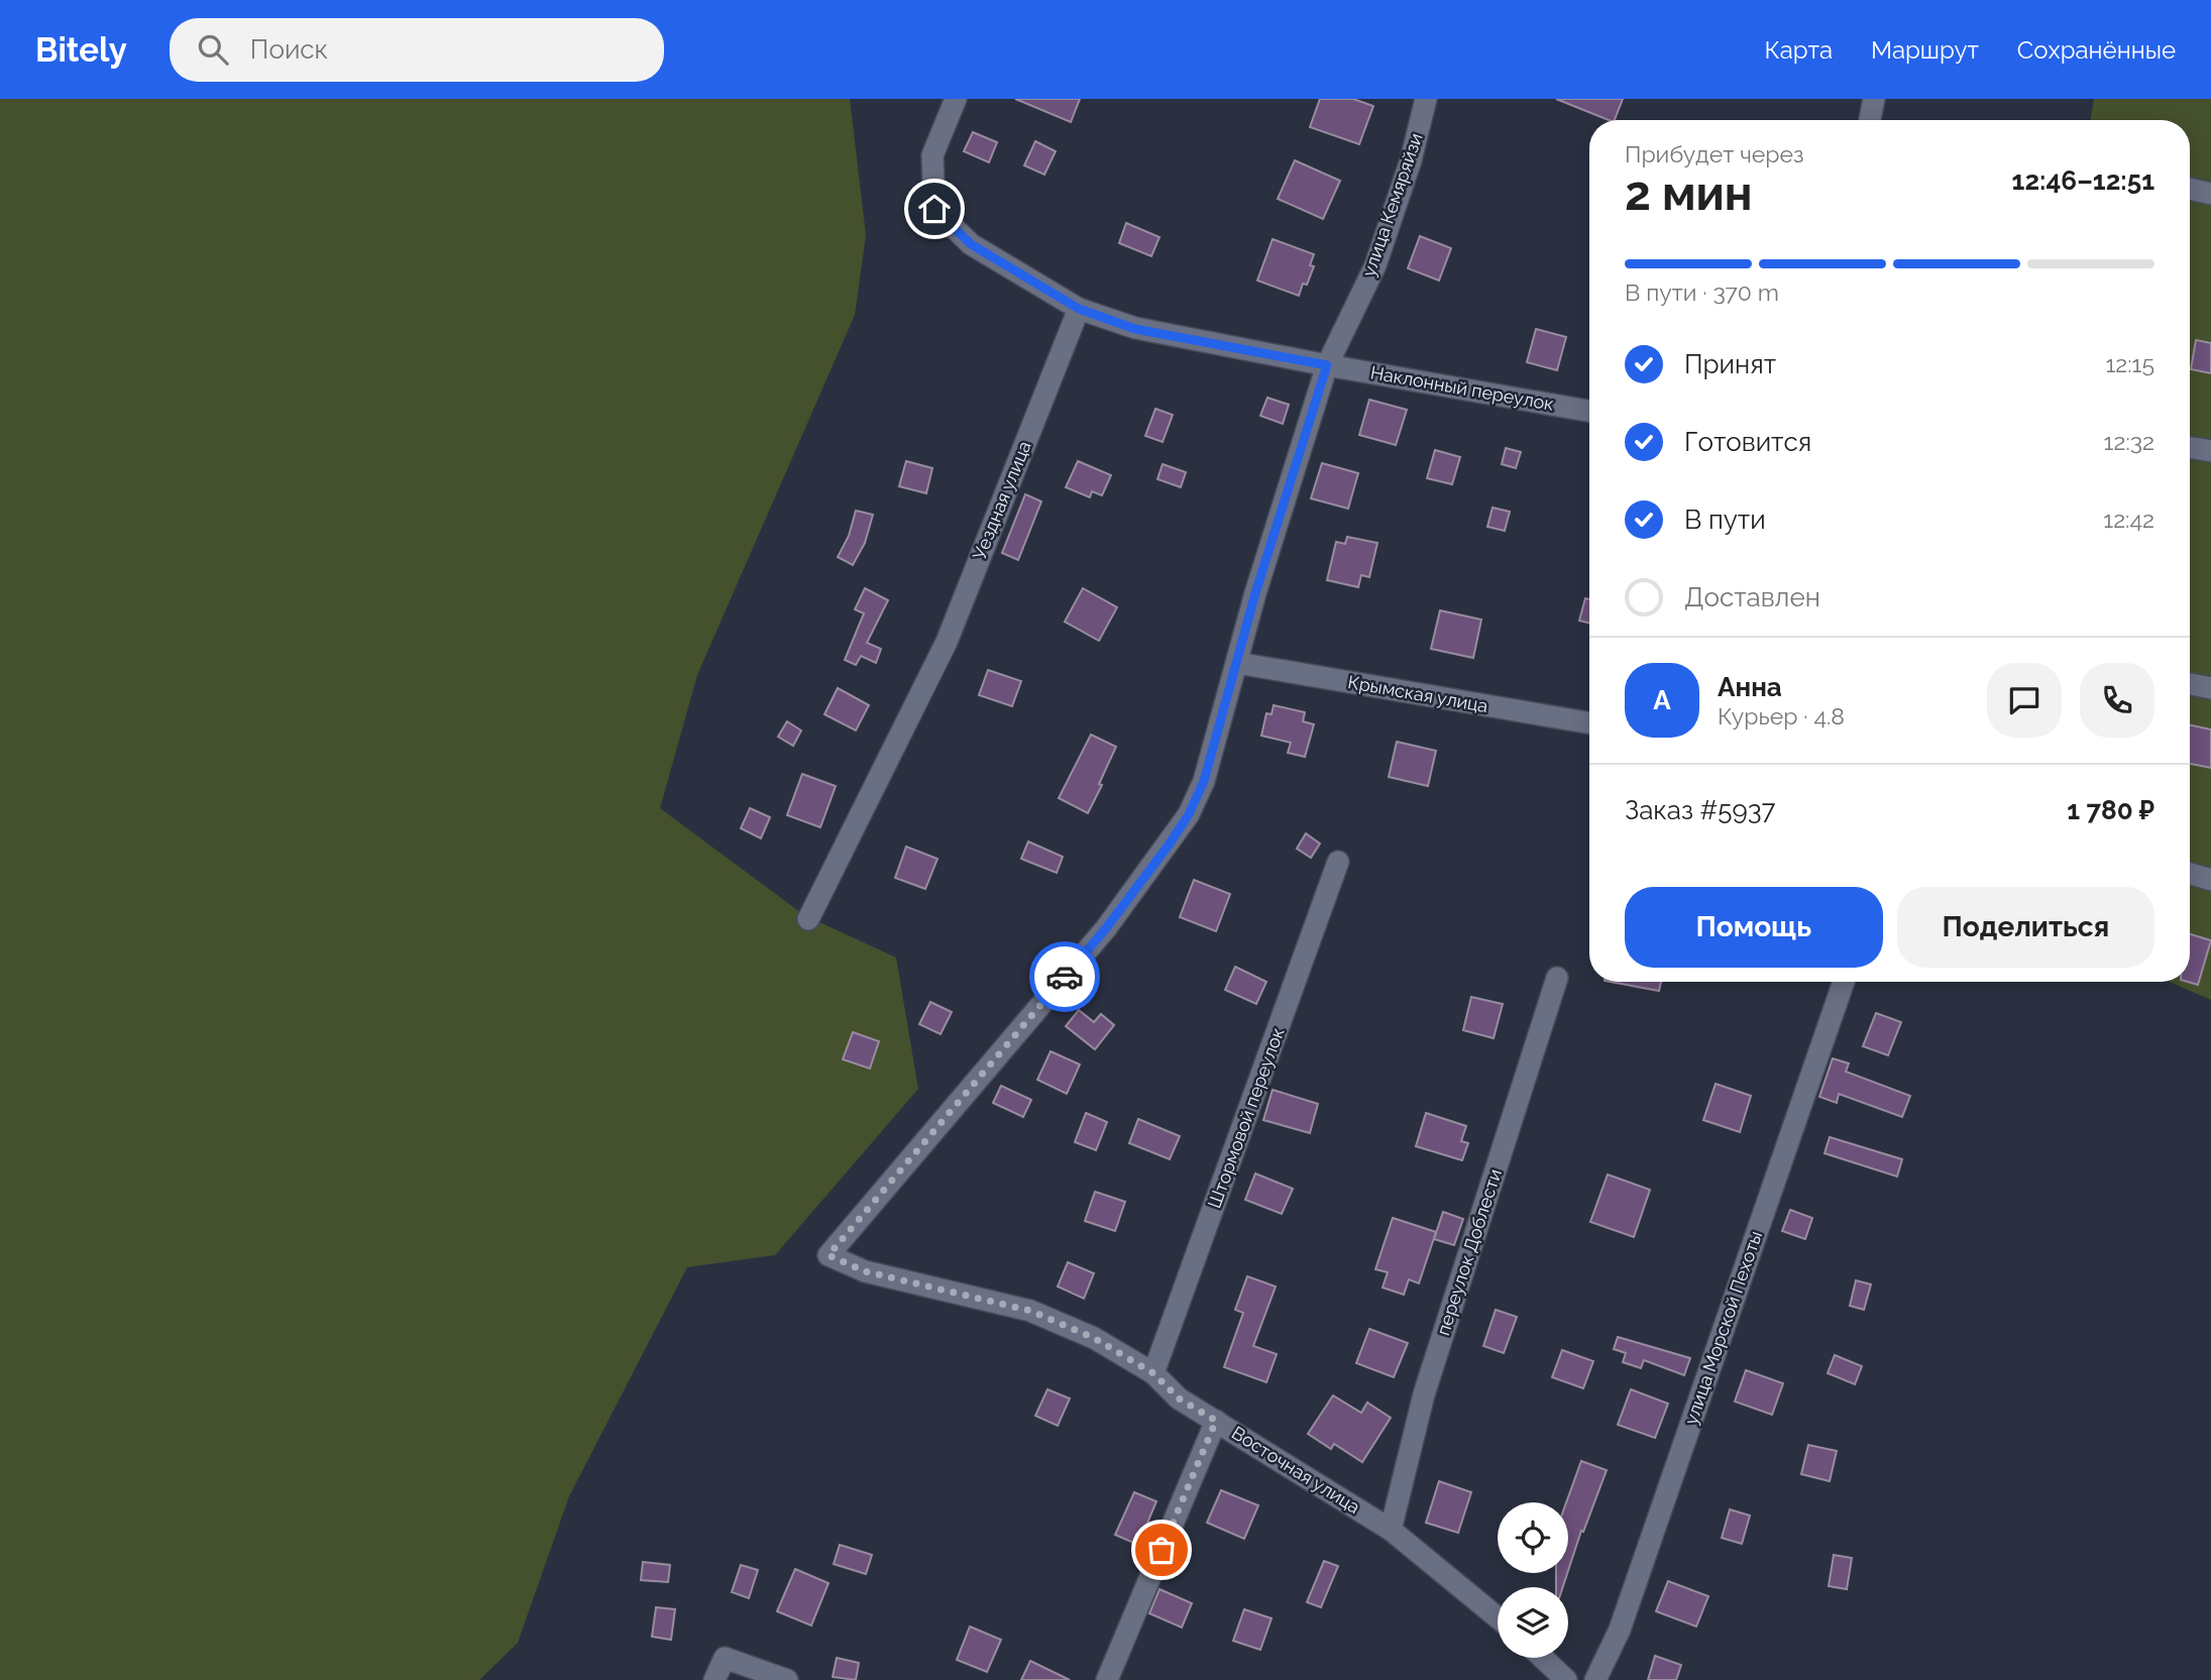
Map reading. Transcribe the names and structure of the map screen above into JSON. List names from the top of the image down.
{
  "streets": {
    "street": [
      "улица Кемяряйзи",
      "Наклонный переулок",
      "Уездная улица",
      "Крымская улица",
      "Штормовой переулок",
      "переулок Доблести",
      "улица Морской Пехоты",
      "Восточная улица"
    ]
  },
  "crossings": [
    ["улица Кемяряйзи", "Наклонный переулок"],
    ["улица Кемяряйзи", "Крымская улица"],
    ["улица Кемяряйзи", "Восточная улица"],
    ["Штормовой переулок", "Восточная улица"],
    ["переулок Доблести", "Восточная улица"]
  ],
  "page": {
    "header": "Bitely",
    "search": "Поиск",
    "nav": ["Карта", "Маршрут", "Сохранённые"],
    "heading": ["2 мин", "Прибудет через", "12:46–12:51"],
    "panel": [
      "Анна",
      "Курьер · 4.8",
      "Заказ #5937",
      "1 780 ₽"
    ],
    "bar": "В пути · 370 m",
    "list": [
      ["Принят", "12:15"],
      ["Готовится", "12:32"],
      ["В пути", "12:42"],
      "Доставлен"
    ],
    "round": "А",
    "buttons": ["Помощь", "Поделиться"]
  }
}
